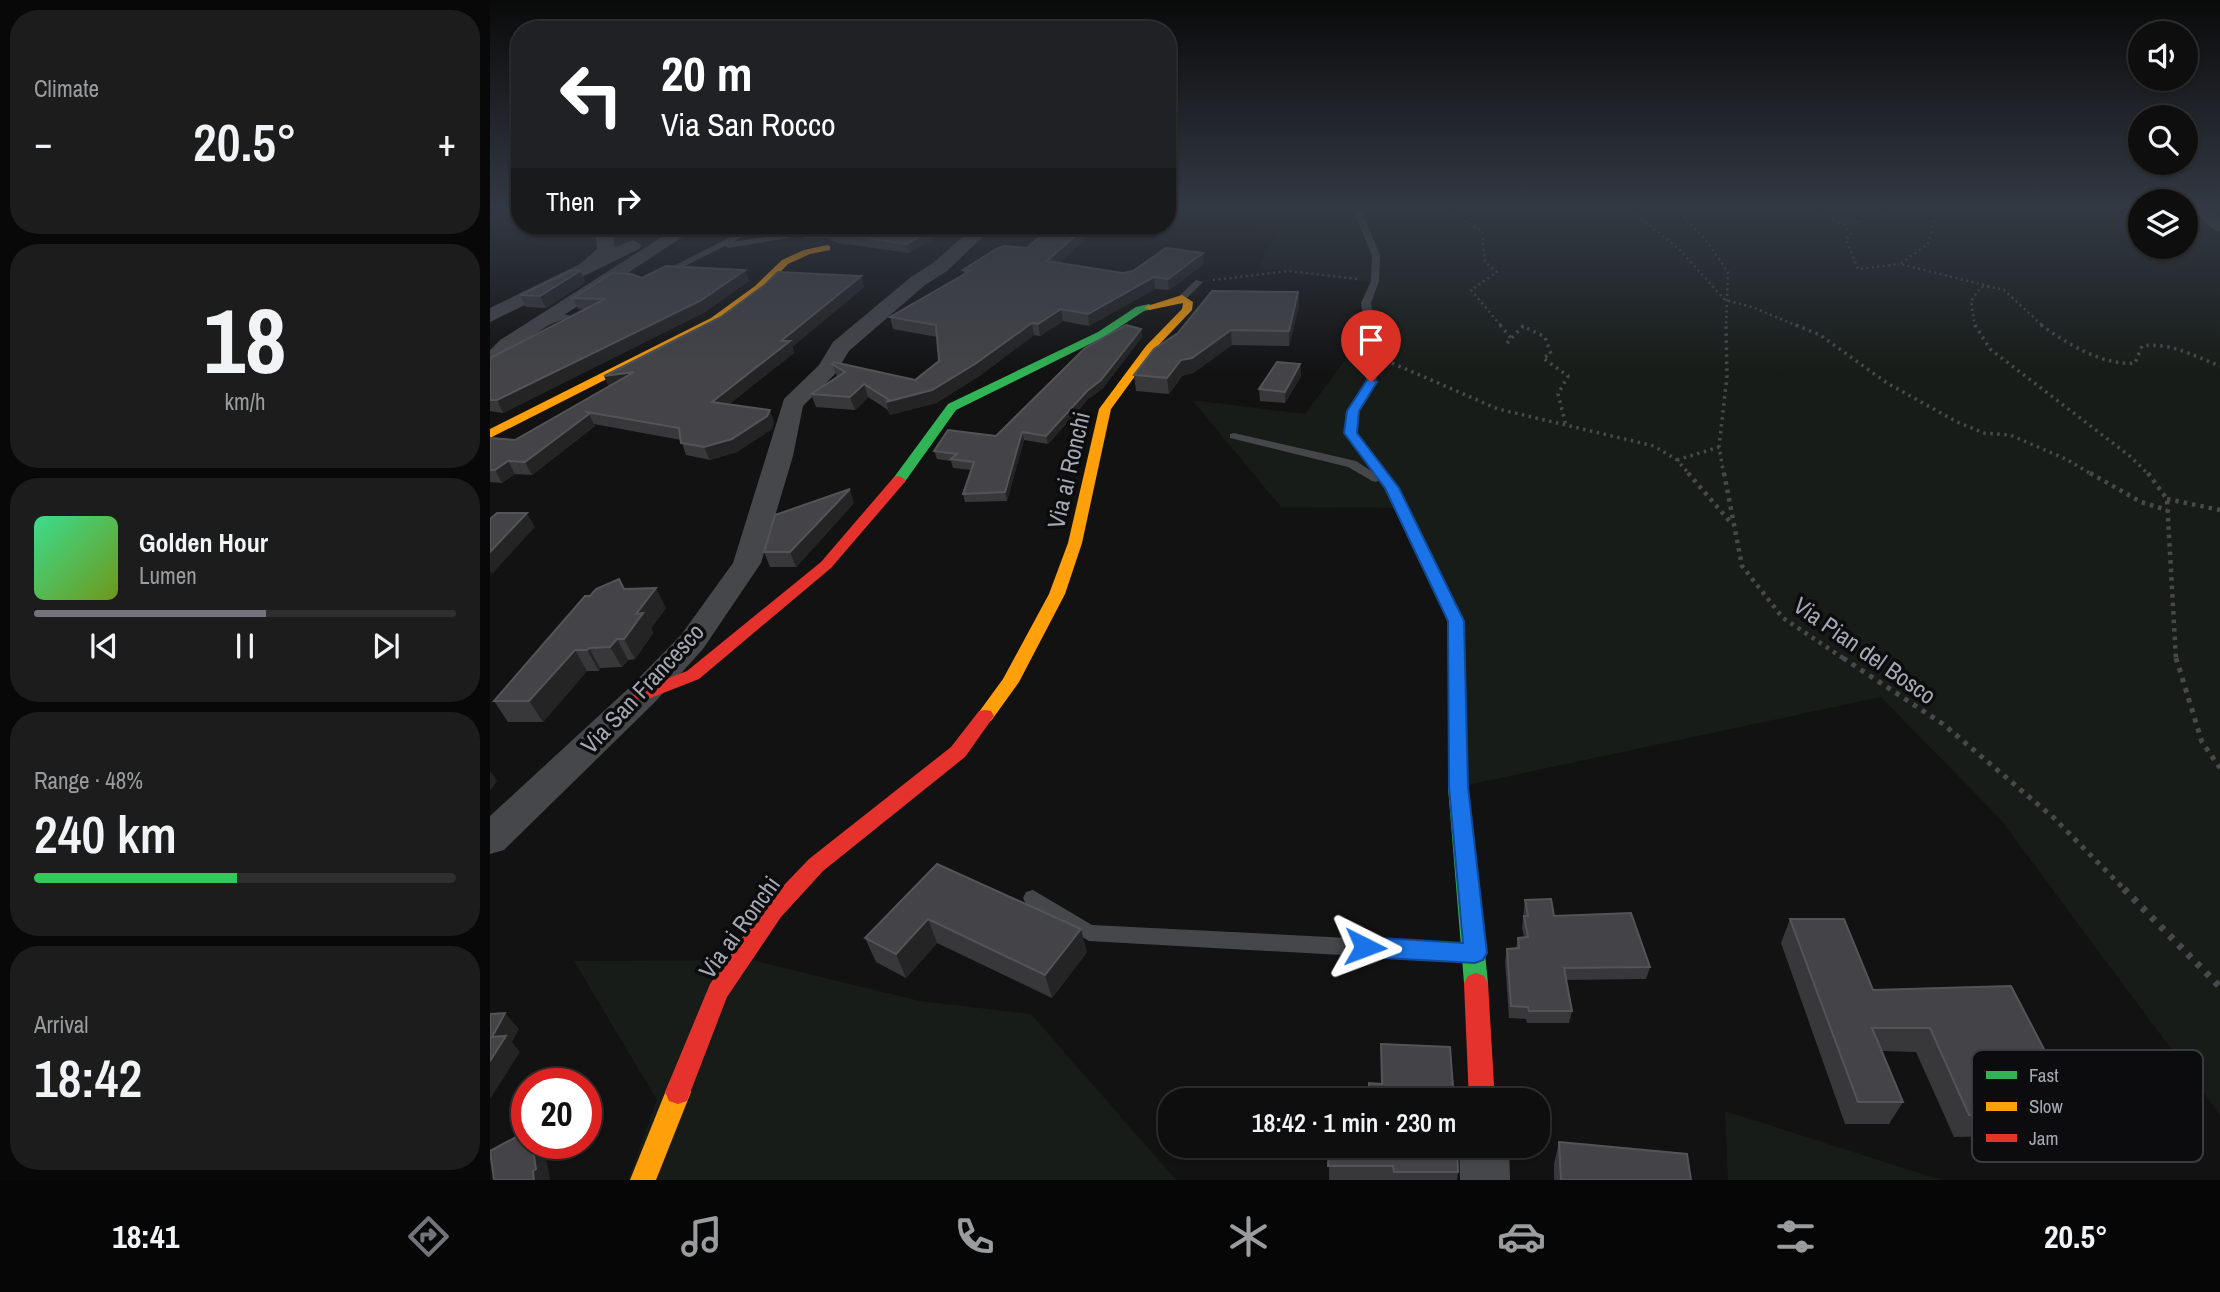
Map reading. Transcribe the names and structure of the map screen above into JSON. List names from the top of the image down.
{
  "streets": {
    "street": ["Via ai Ronchi", "Via San Francesco"],
    "path": ["Via Pian del Bosco"]
  },
  "legend": ["Fast", "Slow", "Jam"],
  "page": {
    "tile": [
      "Climate",
      ["18", "km/h"],
      ["Range · 48%", "240 km"],
      ["Arrival", "18:42"]
    ],
    "turn": ["20 m", "Via San Rocco"],
    "heat": ["−", "20.5°", "+"],
    "then": "Then",
    "song": ["Golden Hour", "Lumen"],
    "limit": "20",
    "trip": "18:42 · 1 min · 230 m",
    "tabs": ["18:41", "20.5°"]
  }
}
